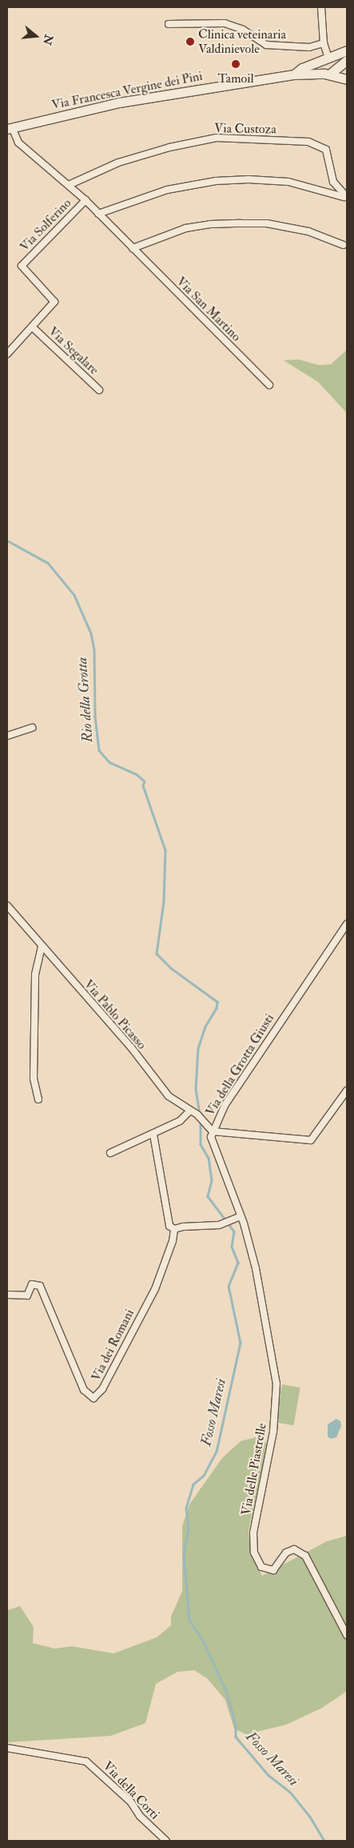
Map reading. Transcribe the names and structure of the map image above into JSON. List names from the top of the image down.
{
  "streets": {
    "street": [
      "Via Francesca Vergine dei Pini",
      "Via Custoza",
      "Via Solferino",
      "Via San Martino",
      "Via Segalare",
      "Via Pablo Picasso",
      "Via della Grotta Giusti",
      "Via dei Romani",
      "Via delle Piastrelle",
      "Via della Corti"
    ]
  },
  "crossings": [
    ["Via Francesca Vergine dei Pini", "Via San Martino"],
    ["Via Custoza", "Via San Martino"],
    ["Via Solferino", "Via San Martino"],
    ["Via Solferino", "Via Segalare"],
    ["Via Pablo Picasso", "Via della Grotta Giusti"],
    ["Via della Grotta Giusti", "Via delle Piastrelle"]
  ],
  "water": ["Rio della Grotta", "Fosso Maresi"],
  "places": ["Clinica veteinaria Valdinievole", "Tamoil"],
  "north": "right"
}
